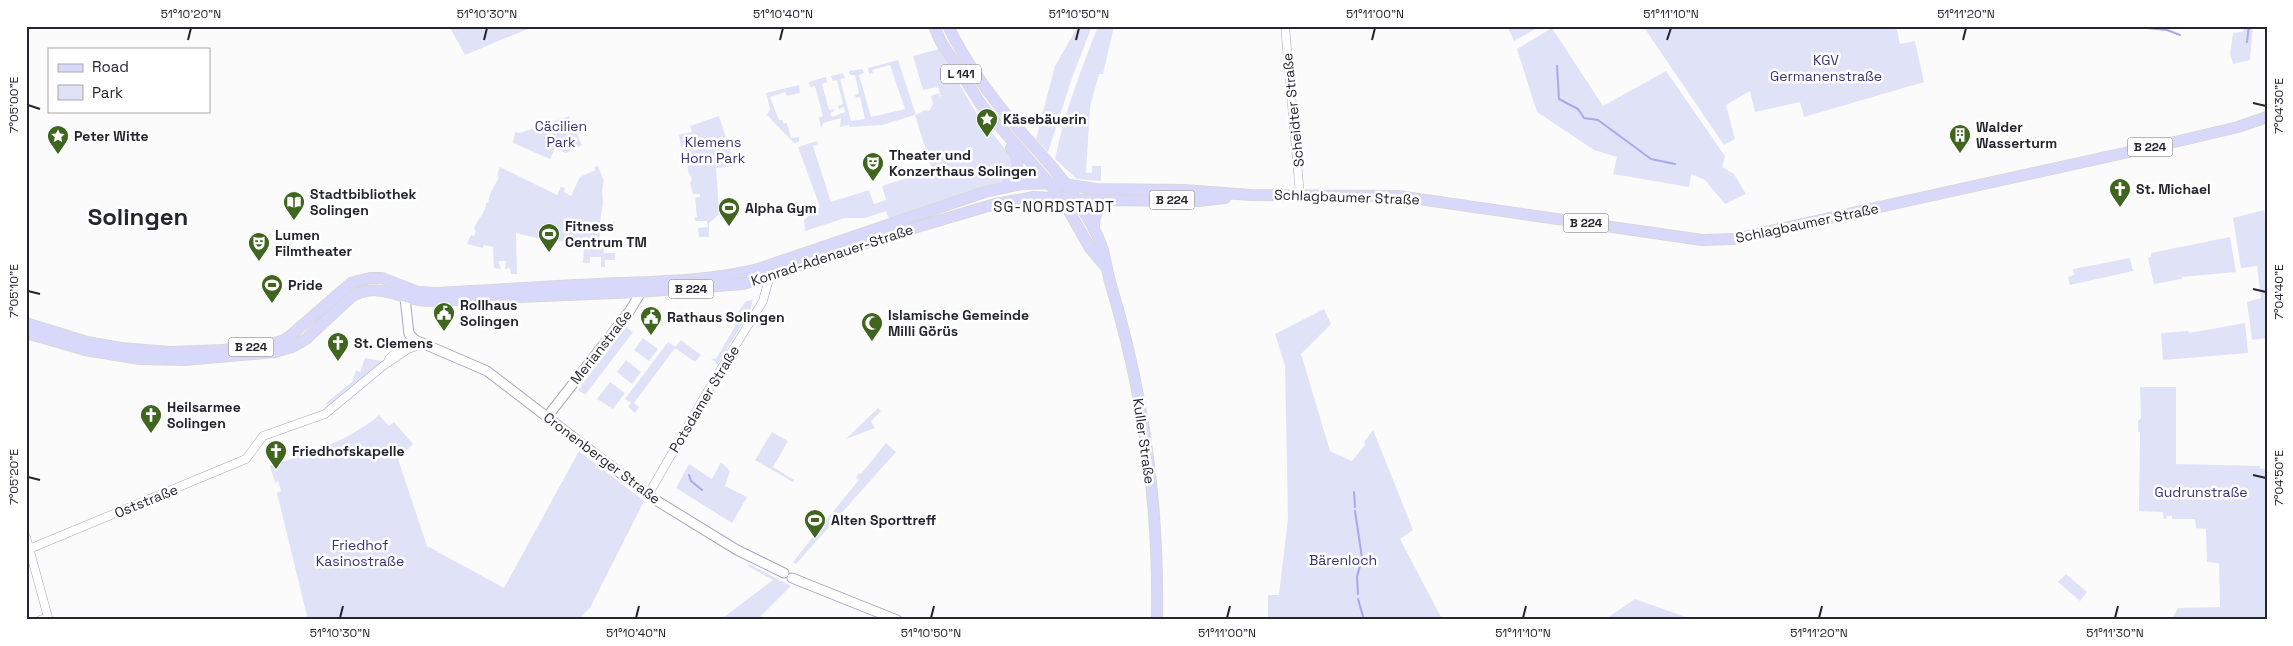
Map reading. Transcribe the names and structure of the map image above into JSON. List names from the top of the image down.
{
  "streets": {
    "main road": [
      "L 141",
      "B 224",
      "Schlagbaumer Straße",
      "Konrad-Adenauer-Straße",
      "Merianstraße",
      "Kuller Straße",
      "Cronenberger Straße"
    ],
    "street": ["Scheidter Straße", "Potsdamer Straße", "Oststraße"]
  },
  "crossings": [
    ["L 141", "Schlagbaumer Straße"],
    ["L 141", "Konrad-Adenauer-Straße"],
    ["L 141", "Kuller Straße"],
    ["Scheidter Straße", "Schlagbaumer Straße"],
    ["B 224", "Konrad-Adenauer-Straße"],
    ["Schlagbaumer Straße", "Konrad-Adenauer-Straße"],
    ["Schlagbaumer Straße", "Kuller Straße"],
    ["Konrad-Adenauer-Straße", "Merianstraße"],
    ["Konrad-Adenauer-Straße", "Potsdamer Straße"],
    ["Konrad-Adenauer-Straße", "Kuller Straße"],
    ["Merianstraße", "Cronenberger Straße"],
    ["Potsdamer Straße", "Cronenberger Straße"],
    ["Cronenberger Straße", "Oststraße"]
  ],
  "districts": ["SG-NORDSTADT", "Solingen"],
  "parks": [
    "KGV Germanenstraße",
    "Cäcilien Park",
    "Klemens Horn Park",
    "Gudrunstraße",
    "Friedhof Kasinostraße",
    "Bärenloch"
  ],
  "places": {
    "place": ["Käsebäuerin", "Peter Witte"],
    "building": ["Walder Wasserturm"],
    "theatre": ["Theater und Konzerthaus Solingen", "Lumen Filmtheater"],
    "church": [
      "St. Michael",
      "St. Clemens",
      "Heilsarmee Solingen",
      "Friedhofskapelle"
    ],
    "library": ["Stadtbibliothek Solingen"],
    "sports": [
      "Alpha Gym",
      "Fitness Centrum TM",
      "Pride",
      "Alten Sporttreff"
    ],
    "public building": ["Rollhaus Solingen", "Rathaus Solingen"],
    "mosque": ["Islamische Gemeinde Milli Görüs"]
  },
  "legend": ["Road", "Park"],
  "coordinates": [
    "51°10'20\"N",
    "51°10'30\"N",
    "51°10'40\"N",
    "51°10'50\"N",
    "51°11'00\"N",
    "51°11'10\"N",
    "51°11'20\"N",
    "7°05'00\"E",
    "7°04'30\"E",
    "7°05'10\"E",
    "7°04'40\"E",
    "7°05'20\"E",
    "7°04'50\"E",
    "51°11'30\"N"
  ]
}
